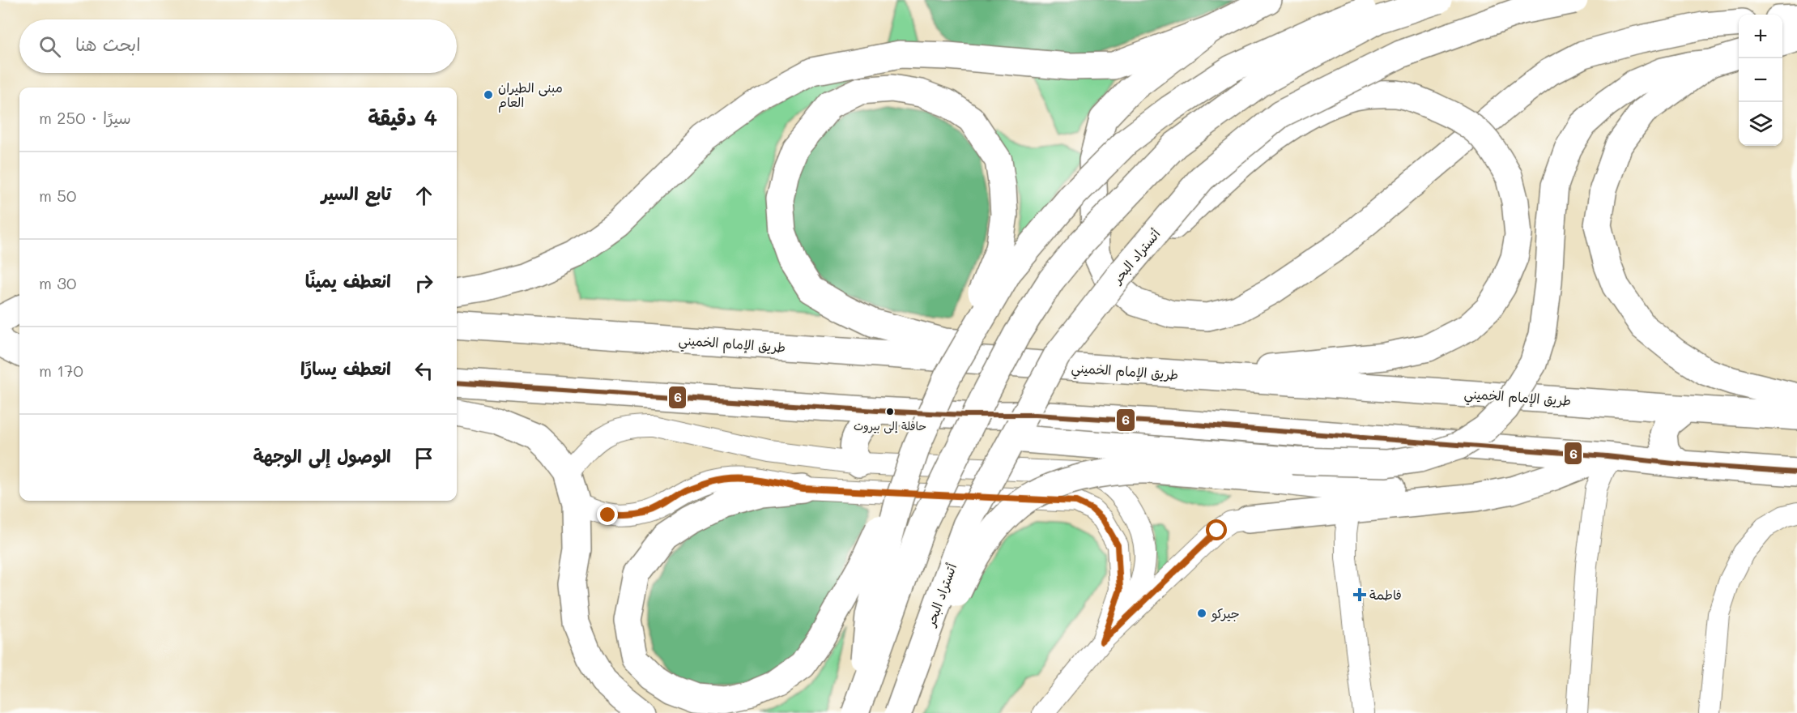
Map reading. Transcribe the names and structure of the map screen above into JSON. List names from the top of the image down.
{
  "streets": {
    "highway": ["أتستراد البحر", "طريق الإمام الخميني"]
  },
  "places": {
    "other": ["مبنى الطيران العام", "حافلة إلى بيروت", "جيركو"],
    "health": ["فاطمة"]
  },
  "lines": ["transit line 6"],
  "page": {
    "map_buttons": ["+", "−"],
    "search": "ابحث هنا",
    "heading": ["4 دقيقة", "سيرًا · 250 m"],
    "list": [
      ["تابع السير", "50 m"],
      ["انعطف يمينًا", "30 m"],
      ["انعطف يسارًا", "170 m"],
      "الوصول إلى الوجهة"
    ]
  }
}
